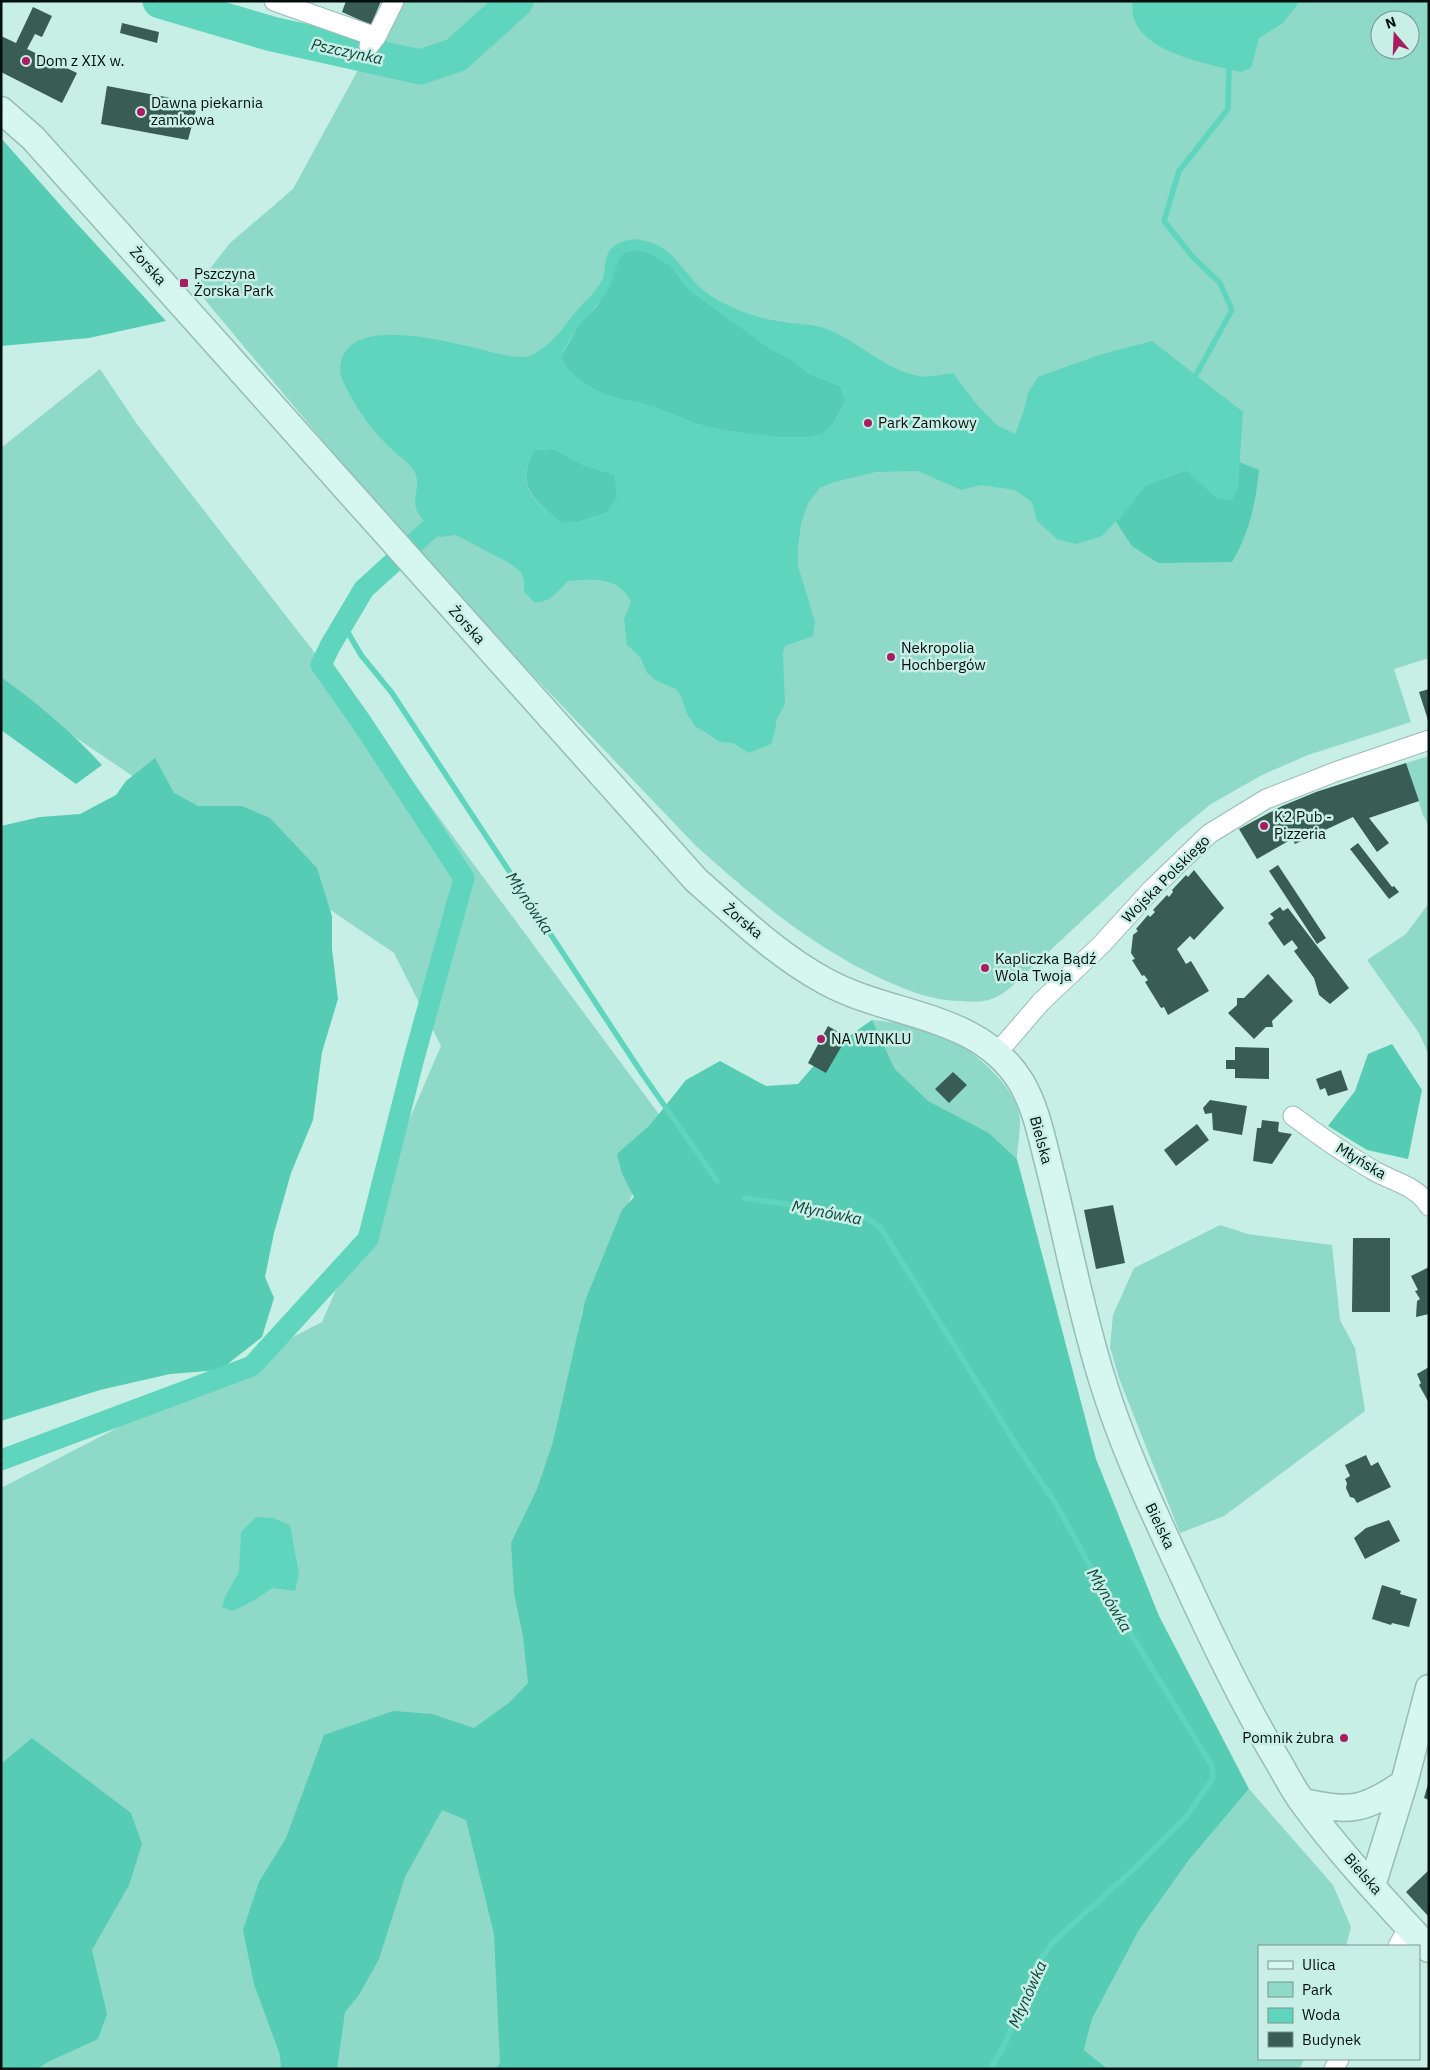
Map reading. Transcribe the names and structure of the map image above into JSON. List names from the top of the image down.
{
  "streets": {
    "main road": ["Żorska", "Bielska"],
    "street": ["Wojska Polskiego", "Młyńska"]
  },
  "crossings": [
    ["Żorska", "Wojska Polskiego"],
    ["Żorska", "Bielska"],
    ["Wojska Polskiego", "Bielska"]
  ],
  "water": ["Pszczynka", "Młynówka"],
  "places": {
    "other": [
      "Dom z XIX w.",
      "Dawna piekarnia zamkowa",
      "Park Zamkowy",
      "Nekropolia Hochbergów",
      "K2 Pub - Pizzeria",
      "Kapliczka Bądź Wola Twoja",
      "NA WINKLU",
      "Pomnik żubra"
    ],
    "transit": ["Pszczyna Żorska Park"]
  },
  "legend": [
    "Ulica",
    "Park",
    "Woda",
    "Budynek"
  ],
  "north": "top"
}
